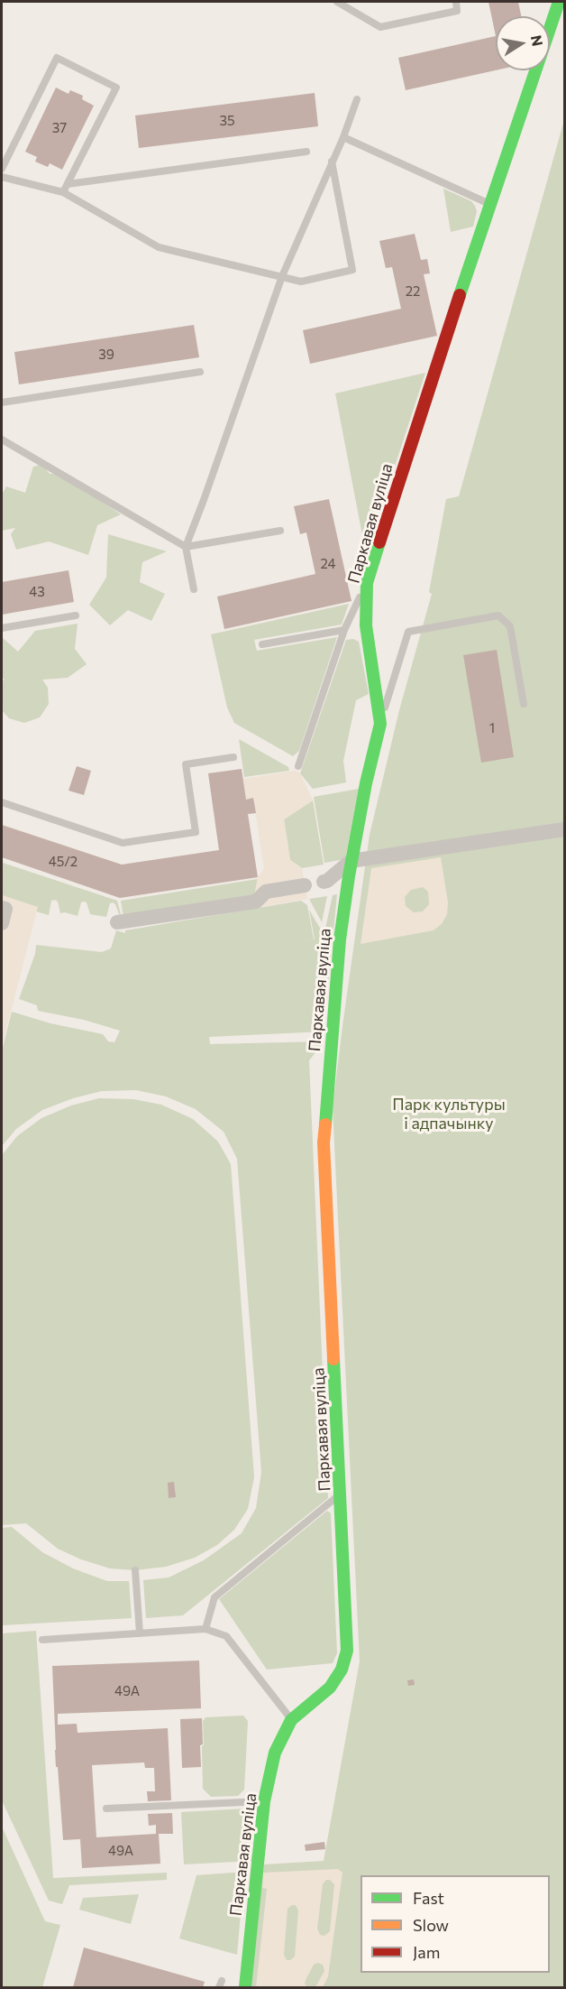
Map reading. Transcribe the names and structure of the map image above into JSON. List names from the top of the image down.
{
  "streets": {
    "street": ["Паркавая вуліца"]
  },
  "parks": ["Парк культуры і адпачынку"],
  "house_numbers": [
    "35",
    "37",
    "22",
    "39",
    "24",
    "43",
    "1",
    "45/2",
    "49А",
    "49А"
  ],
  "legend": ["Fast", "Slow", "Jam"],
  "north": "right"
}
